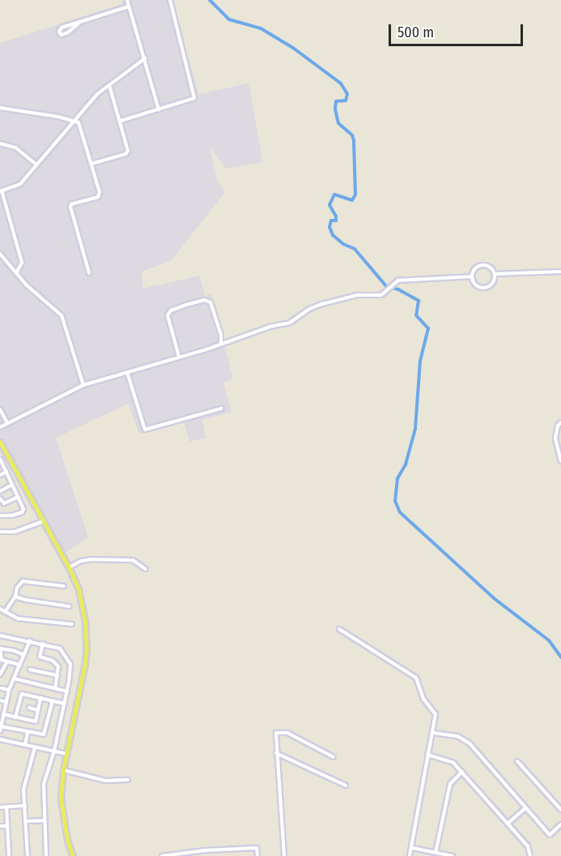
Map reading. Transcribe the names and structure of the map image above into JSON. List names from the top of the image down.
{
  "scale_bar": "500 m"
}
